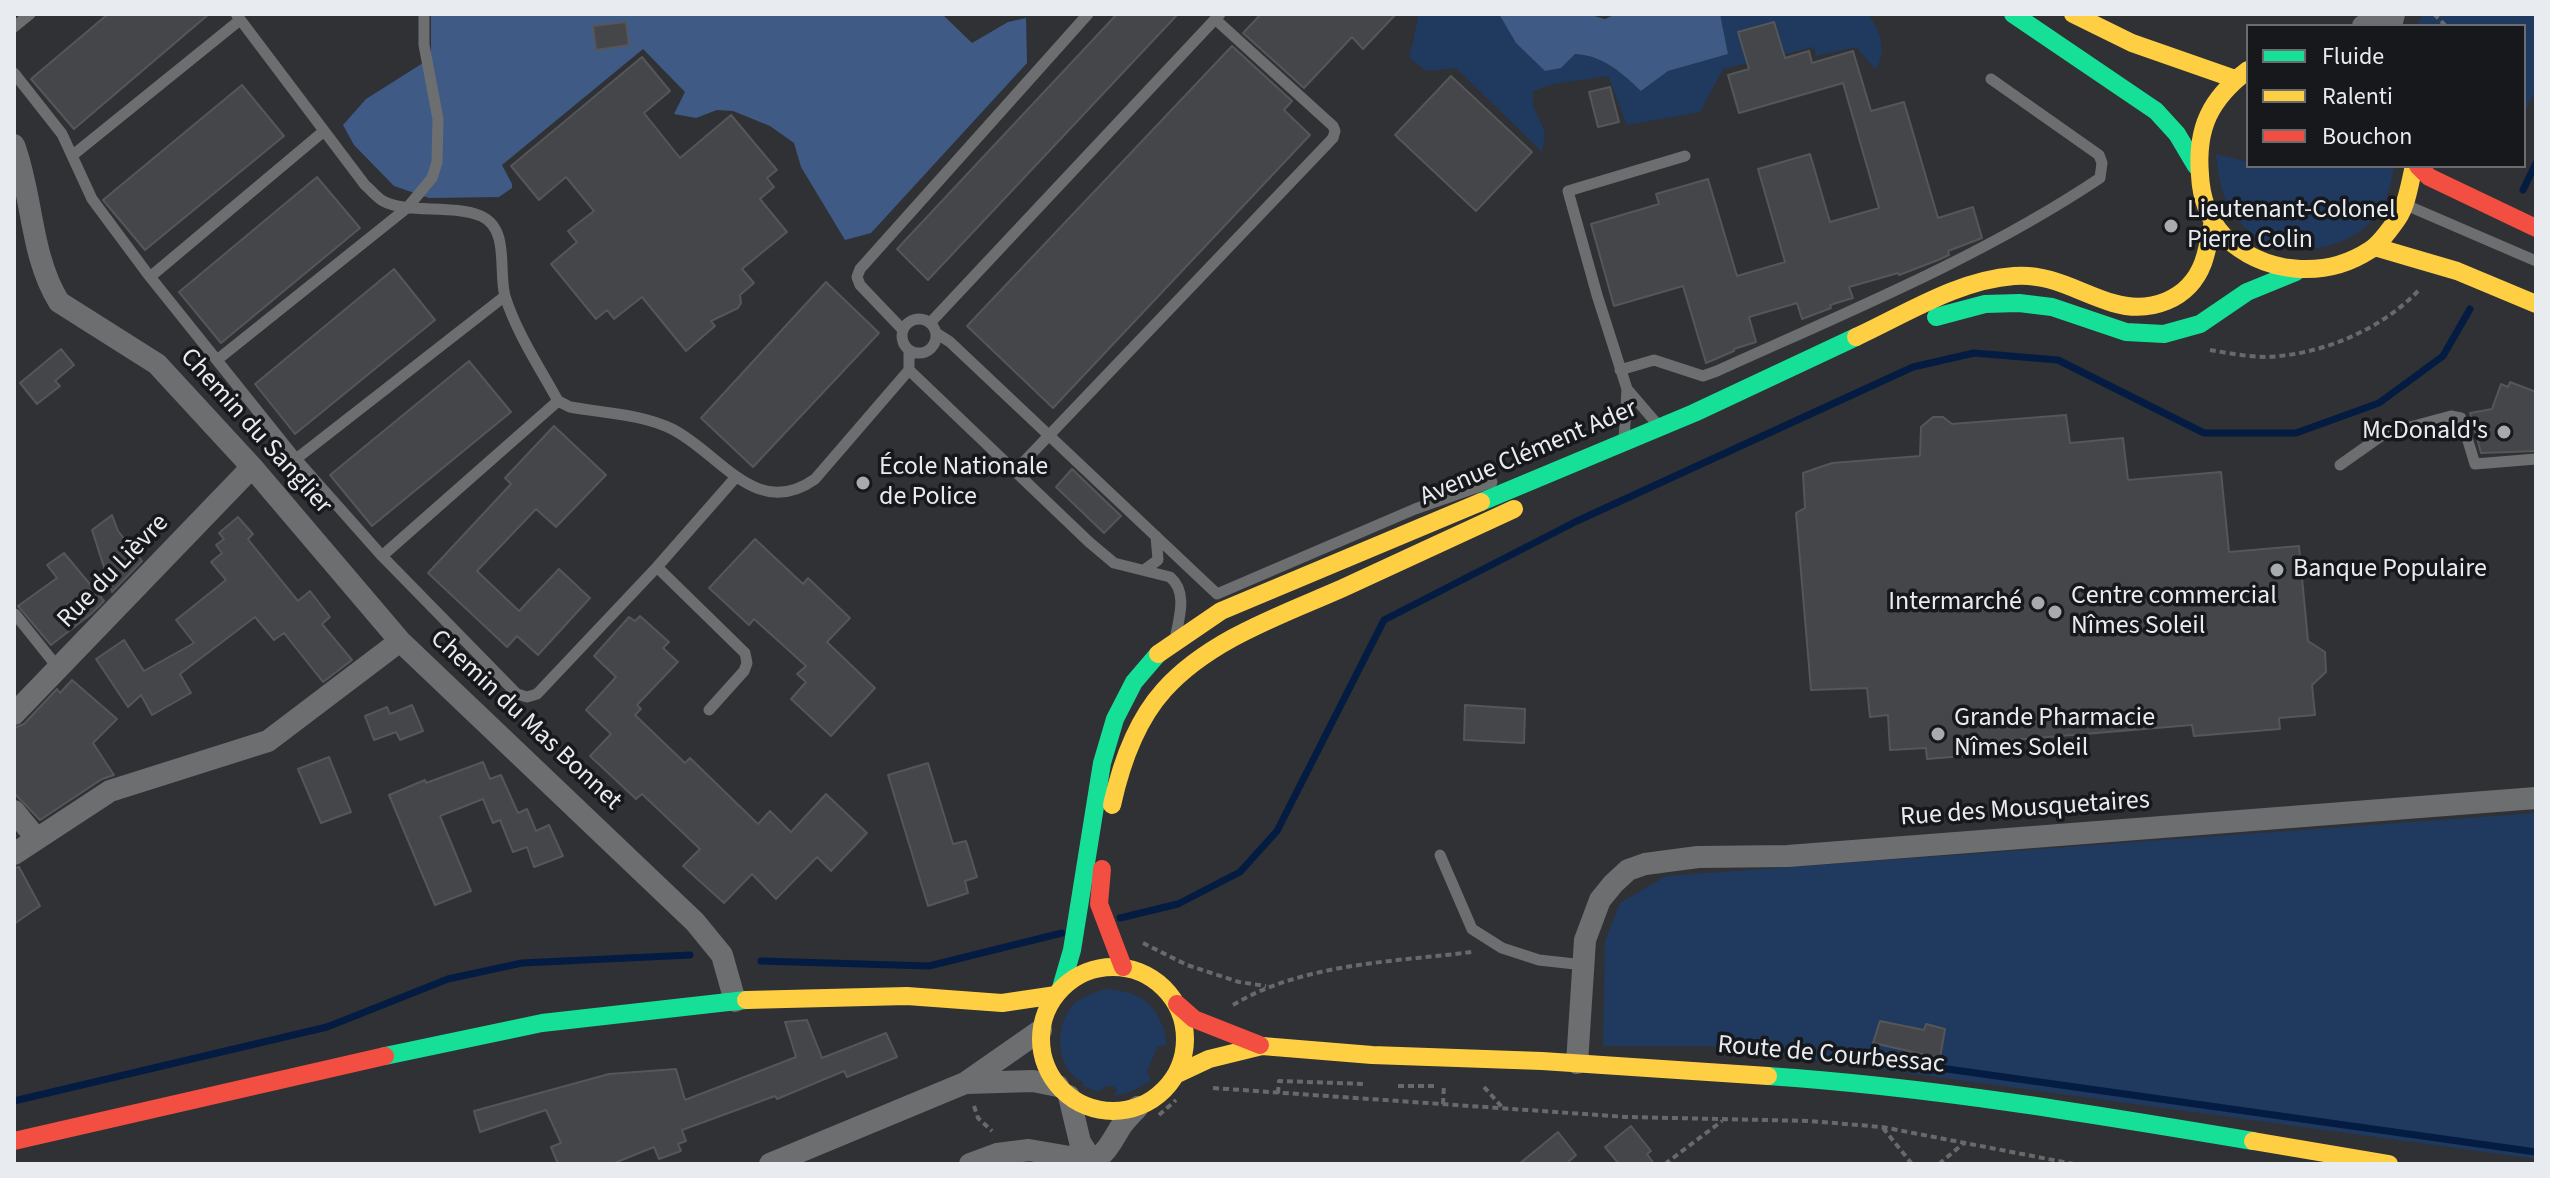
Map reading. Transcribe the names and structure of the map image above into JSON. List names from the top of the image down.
{
  "streets": {
    "street": [
      "Chemin du Sanglier",
      "Avenue Clément Ader",
      "Rue du Lièvre",
      "Chemin du Mas Bonnet",
      "Rue des Mousquetaires",
      "Route de Courbessac"
    ]
  },
  "crossings": [
    ["Chemin du Sanglier", "Rue du Lièvre"],
    ["Chemin du Sanglier", "Chemin du Mas Bonnet"],
    ["Avenue Clément Ader", "Route de Courbessac"],
    ["Rue des Mousquetaires", "Route de Courbessac"]
  ],
  "places": [
    "Lieutenant-Colonel Pierre Colin",
    "McDonald's",
    "École Nationale de Police",
    "Banque Populaire",
    "Intermarché",
    "Centre commercial Nîmes Soleil",
    "Grande Pharmacie Nîmes Soleil"
  ],
  "legend": ["Fluide", "Ralenti", "Bouchon"]
}
